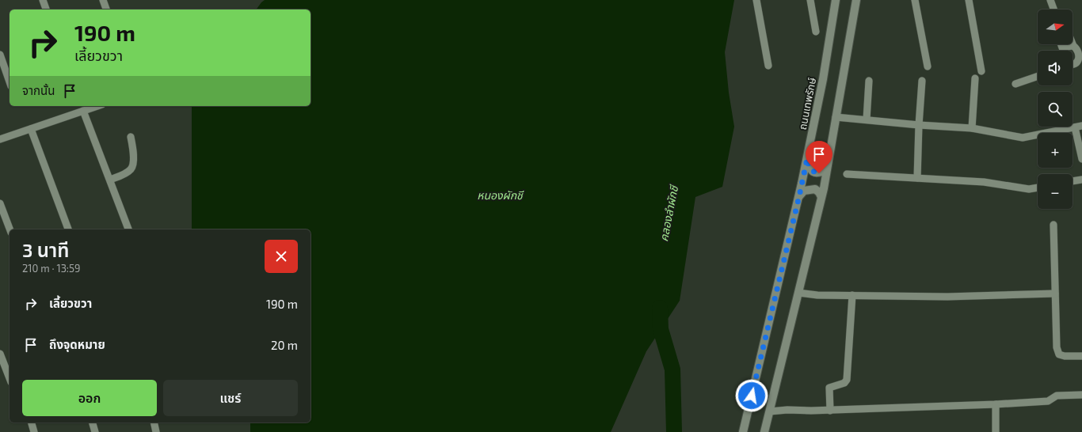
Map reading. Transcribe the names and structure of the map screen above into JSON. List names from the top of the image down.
{
  "streets": {
    "main road": ["ถนนเทพรักษ์"]
  },
  "water": ["หนองผักชี", "คลองลำผักชี"],
  "north": "right",
  "page": {
    "map_buttons": ["+", "−"],
    "turn": ["190 m", "เลี้ยวขวา"],
    "then": "จากนั้น",
    "heading": ["3 นาที", "210 m · 13:59"],
    "list": [
      {
        "name": "เลี้ยวขวา",
        "value": "190 m"
      },
      {
        "name": "ถึงจุดหมาย",
        "value": "20 m"
      }
    ],
    "buttons": ["ออก", "แชร์"]
  }
}
